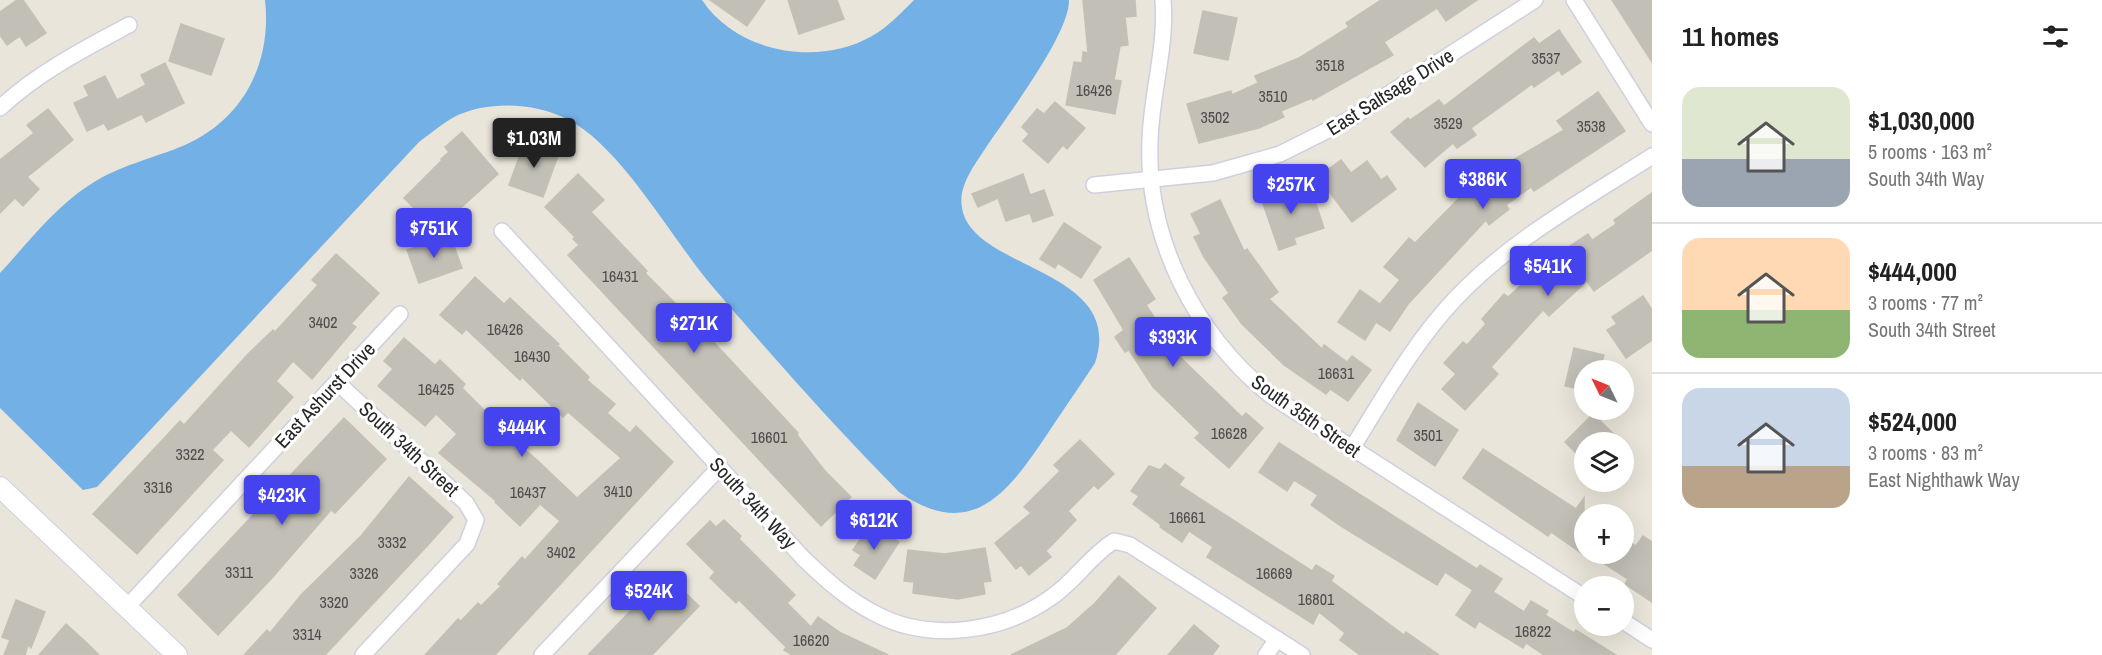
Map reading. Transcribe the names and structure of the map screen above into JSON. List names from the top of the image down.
{
  "streets": {
    "street": [
      "East Saltsage Drive",
      "East Ashurst Drive",
      "South 35th Street",
      "South 34th Street",
      "South 34th Way"
    ]
  },
  "crossings": [
    ["East Saltsage Drive", "South 35th Street"],
    ["East Ashurst Drive", "South 34th Street"]
  ],
  "house_numbers": [
    "3537",
    "3518",
    "16426",
    "3510",
    "3502",
    "3529",
    "3538",
    "16431",
    "3402",
    "16426",
    "16430",
    "16631",
    "16425",
    "16628",
    "3501",
    "16601",
    "3322",
    "3316",
    "3410",
    "16437",
    "16661",
    "3332",
    "3402",
    "3311",
    "3326",
    "16669",
    "16801",
    "3320",
    "16822",
    "3314",
    "16620"
  ],
  "north": "top left",
  "page": {
    "heading": "11 homes",
    "list": [
      {
        "name": "$1,030,000",
        "note": "5 rooms · 163 m² · South 34th Way"
      },
      {
        "name": "$444,000",
        "note": "3 rooms · 77 m² · South 34th Street"
      },
      {
        "name": "$524,000",
        "note": "3 rooms · 83 m² · East Nighthawk Way"
      }
    ],
    "price": [
      "$1.03M",
      "$386K",
      "$257K",
      "$751K",
      "$541K",
      "$271K",
      "$393K",
      "$444K",
      "$423K",
      "$612K",
      "$524K"
    ],
    "map_buttons": ["+", "−"]
  }
}
